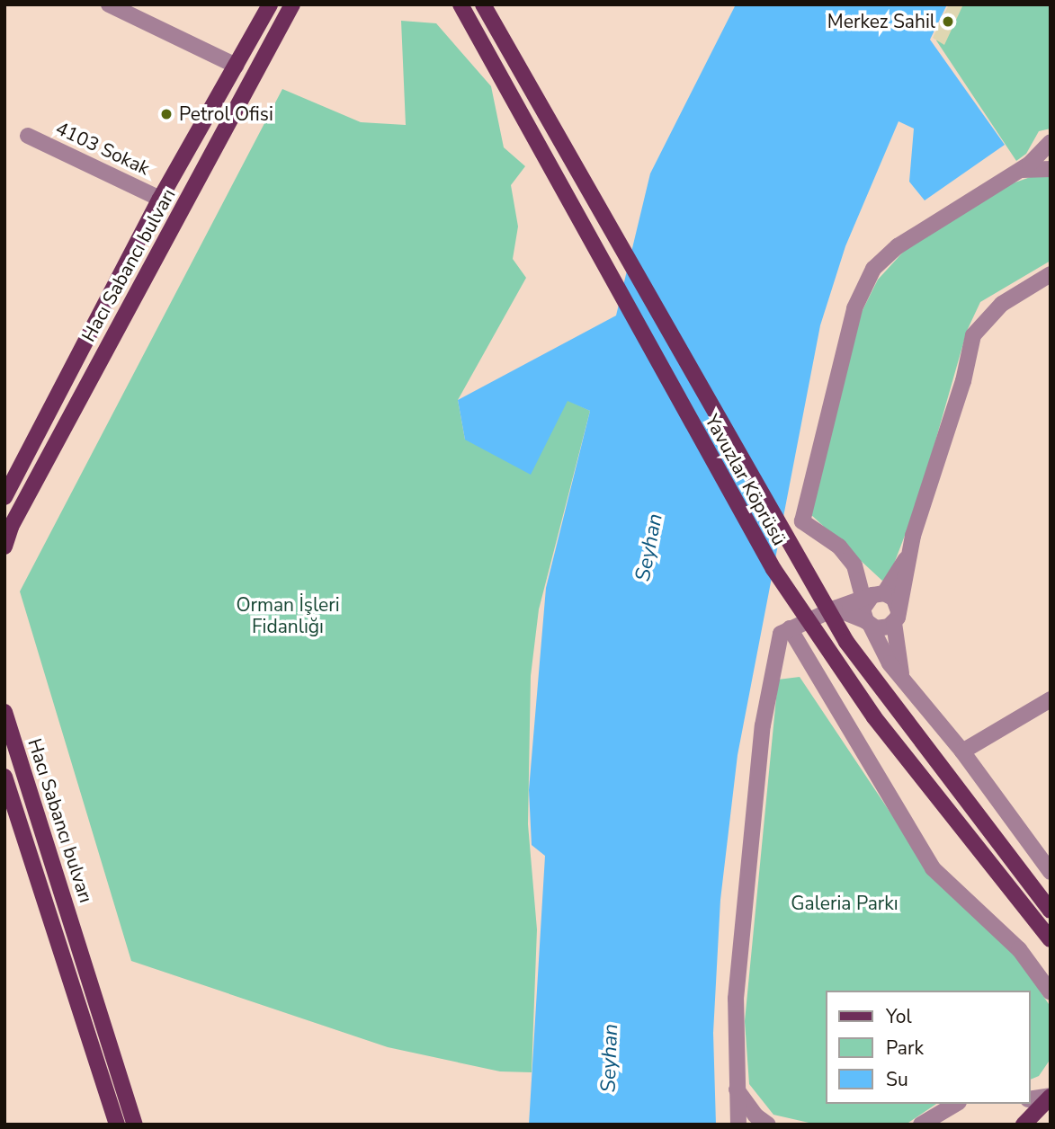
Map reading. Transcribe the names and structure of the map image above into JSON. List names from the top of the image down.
{
  "streets": {
    "main road": ["Hacı Sabancı bulvarı", "Yavuzlar Köprüsü"],
    "street": ["4103 Sokak"]
  },
  "crossings": [
    ["4103 Sokak", "Hacı Sabancı bulvarı"]
  ],
  "water": ["Seyhan"],
  "parks": ["Orman İşleri Fidanlığı", "Galeria Parkı"],
  "places": ["Merkez Sahil", "Petrol Ofisi"],
  "legend": ["Yol", "Park", "Su"]
}
